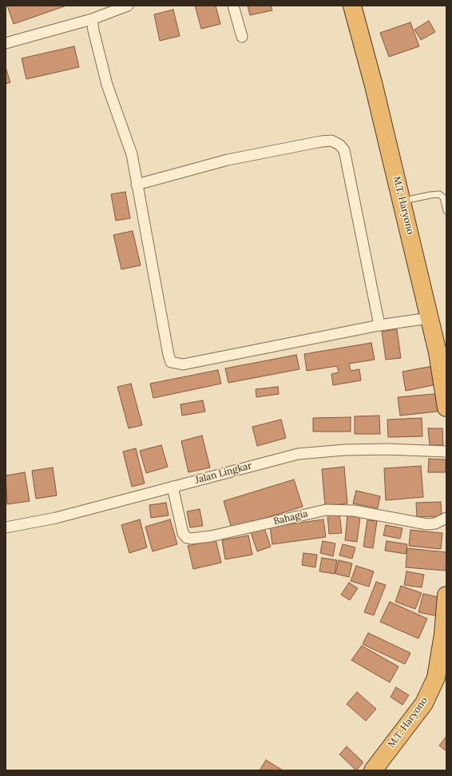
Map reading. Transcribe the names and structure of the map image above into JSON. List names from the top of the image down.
{
  "streets": {
    "highway": ["M.T. Haryono"],
    "street": ["Jalan Lingkar", "Bahagia"]
  },
  "crossings": [
    ["Jalan Lingkar", "Bahagia"]
  ]
}
